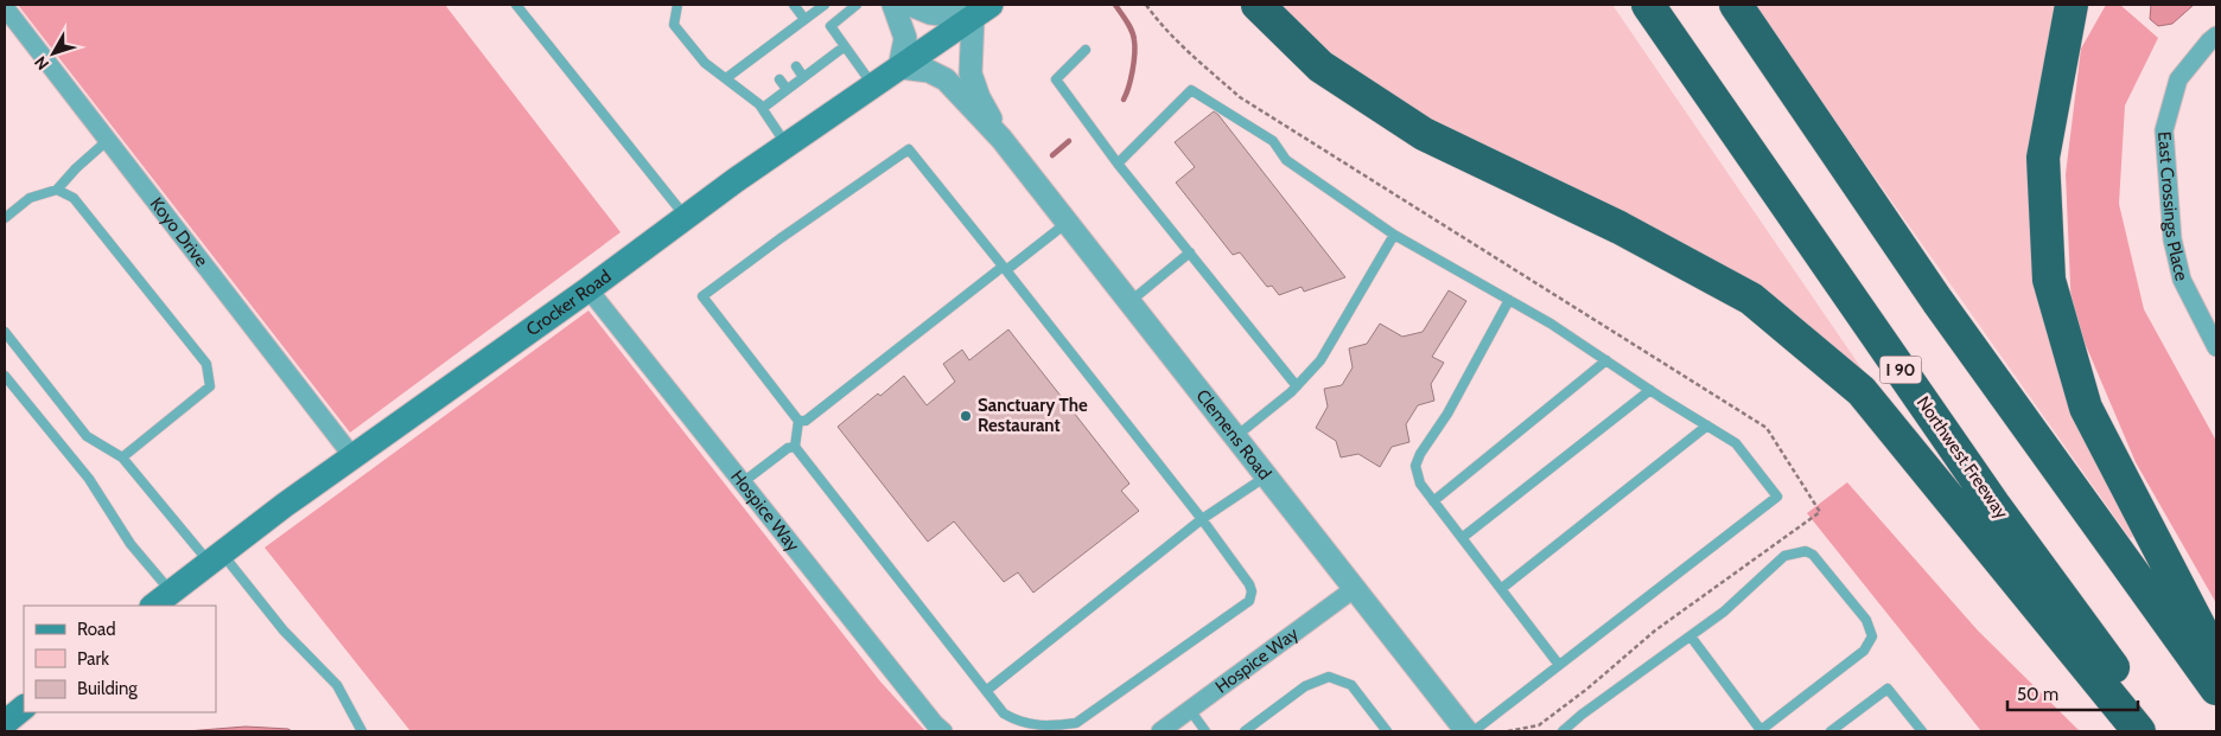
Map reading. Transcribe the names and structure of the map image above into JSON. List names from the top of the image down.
{
  "streets": {
    "highway": ["I 90", "Northwest Freeway"],
    "main road": ["Crocker Road"],
    "street": [
      "East Crossings Place",
      "Koyo Drive",
      "Clemens Road",
      "Hospice Way"
    ]
  },
  "crossings": [
    ["Koyo Drive", "Crocker Road"],
    ["Crocker Road", "Clemens Road"],
    ["Crocker Road", "Hospice Way"],
    ["Clemens Road", "Hospice Way"]
  ],
  "places": ["Sanctuary The Restaurant"],
  "legend": ["Road", "Park", "Building"],
  "scale_bar": "50 m",
  "north": "bottom left"
}
